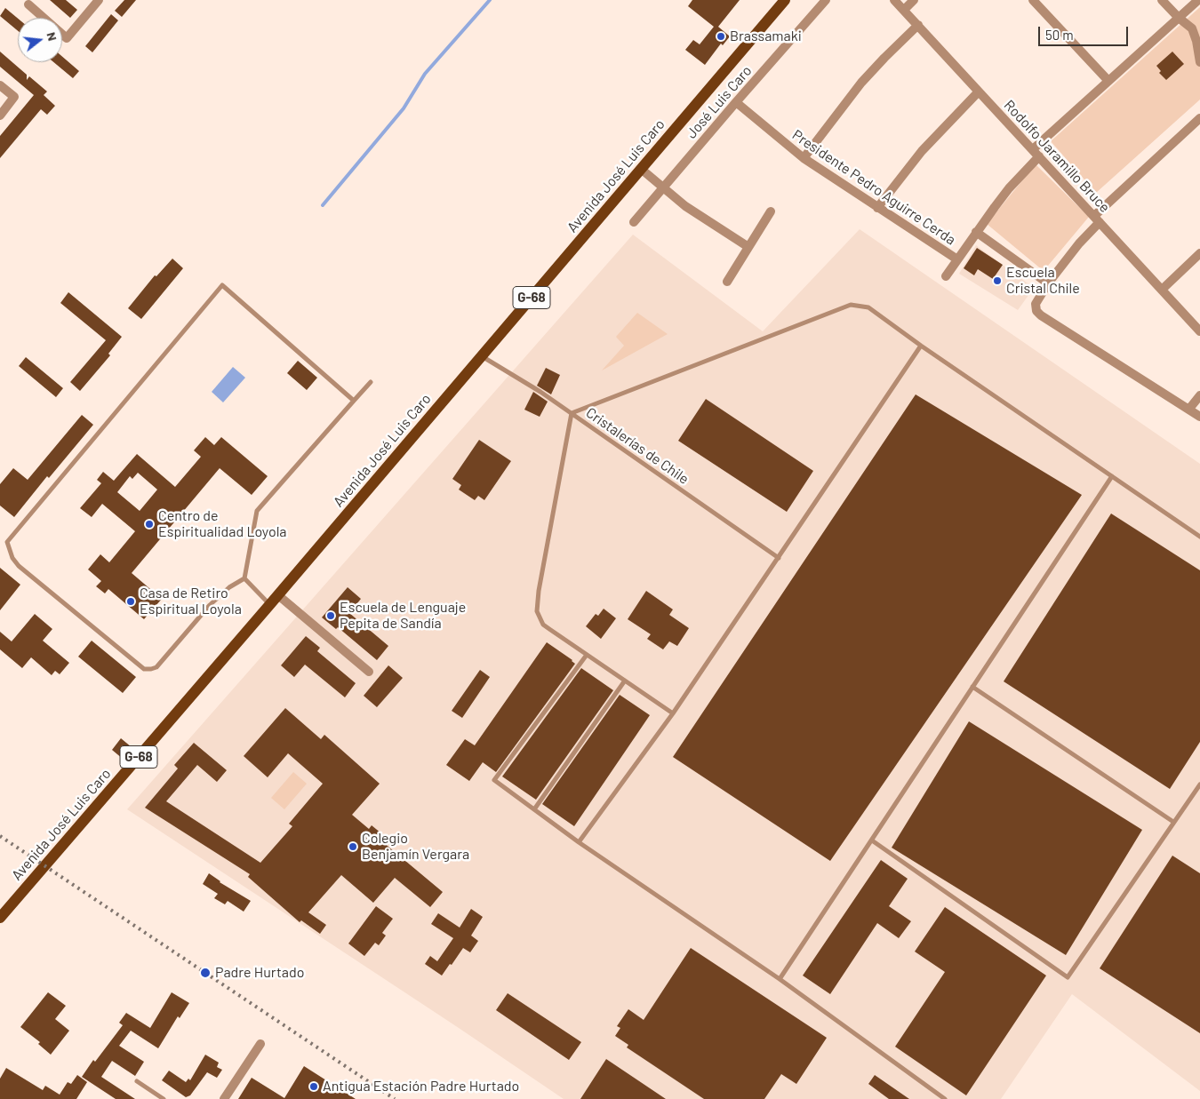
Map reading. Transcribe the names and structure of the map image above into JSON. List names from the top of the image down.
{
  "streets": {
    "main road": ["Avenida José Luis Caro", "G-68"],
    "street": ["José Luis Caro", "Rodolfo Jaramillo Bruce", "Presidente Pedro Aguirre Cerda"],
    "lane": ["Cristalerías de Chile"]
  },
  "crossings": [
    ["José Luis Caro", "Presidente Pedro Aguirre Cerda"],
    ["Avenida José Luis Caro", "Cristalerías de Chile"]
  ],
  "places": [
    "Brassamaki",
    "Escuela Cristal Chile",
    "Centro de Espiritualidad Loyola",
    "Casa de Retiro Espiritual Loyola",
    "Escuela de Lenguaje Pepita de Sandía",
    "Colegio Benjamín Vergara",
    "Padre Hurtado",
    "Antigua Estación Padre Hurtado"
  ],
  "scale_bar": "50 m",
  "north": "right"
}
